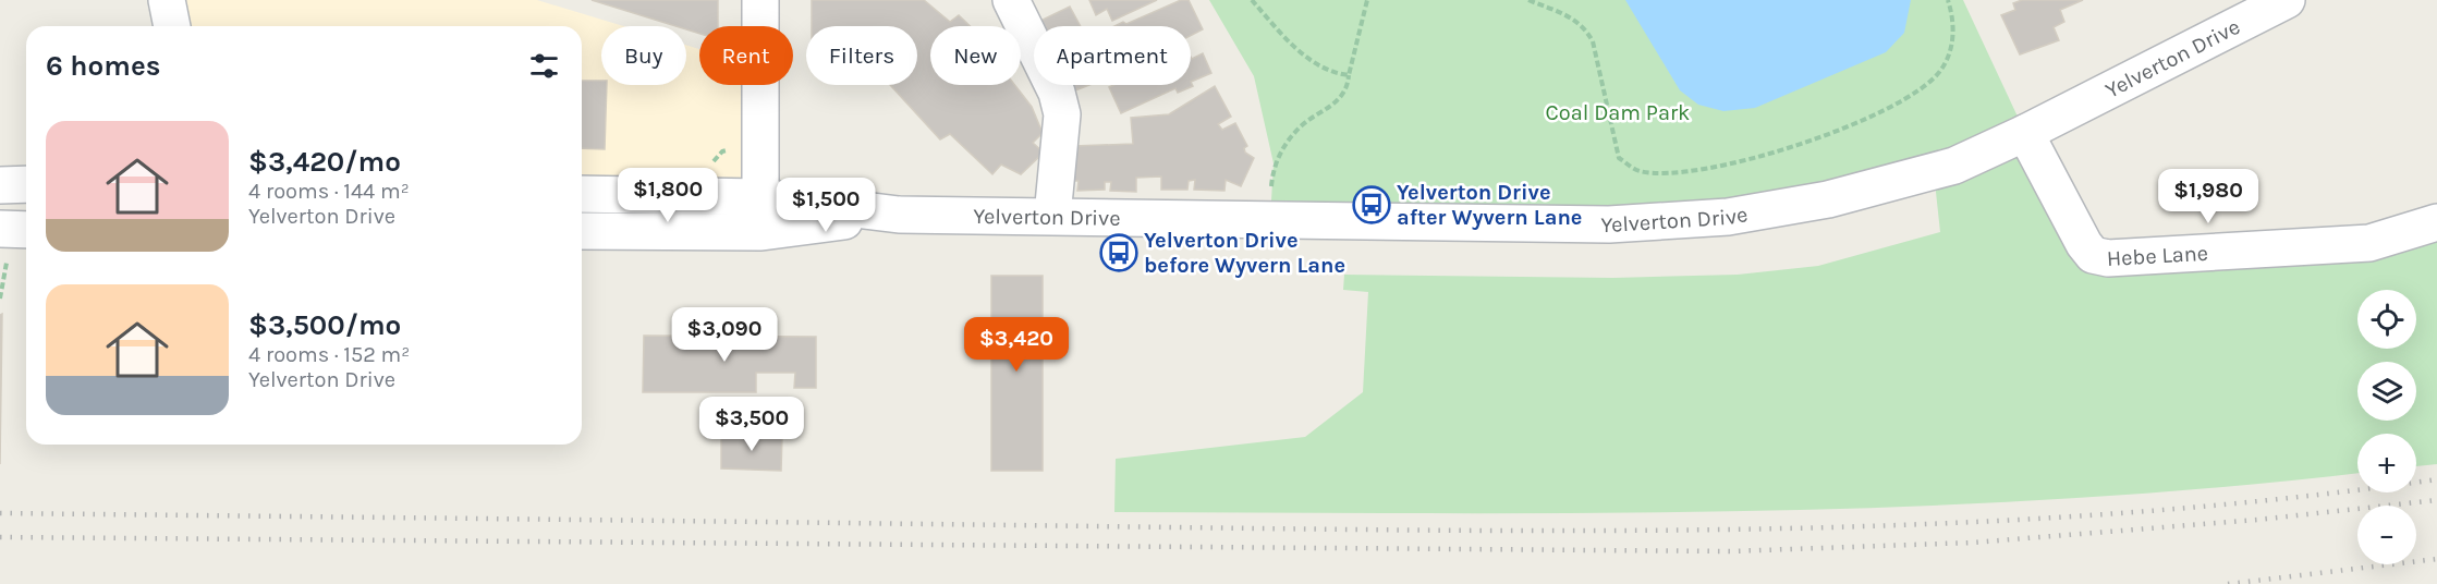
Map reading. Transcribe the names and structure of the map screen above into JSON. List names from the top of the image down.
{
  "streets": {
    "street": ["Yelverton Drive", "Hebe Lane"]
  },
  "crossings": [
    ["Yelverton Drive", "Hebe Lane"]
  ],
  "parks": ["Coal Dam Park"],
  "places": {
    "bus stop": ["Yelverton Drive after Wyvern Lane", "Yelverton Drive before Wyvern Lane"]
  },
  "page": {
    "chip": [
      "Buy",
      "Rent",
      "Filters",
      "New",
      "Apartment"
    ],
    "heading": "6 homes",
    "list": [
      {
        "name": "$3,420/mo",
        "note": "4 rooms · 144 m² · Yelverton Drive"
      },
      {
        "name": "$3,500/mo",
        "note": "4 rooms · 152 m² · Yelverton Drive"
      }
    ],
    "price": [
      "$1,800",
      "$1,980",
      "$1,500",
      "$3,090",
      "$3,420",
      "$3,500"
    ],
    "map_buttons": ["+", "−"]
  }
}
